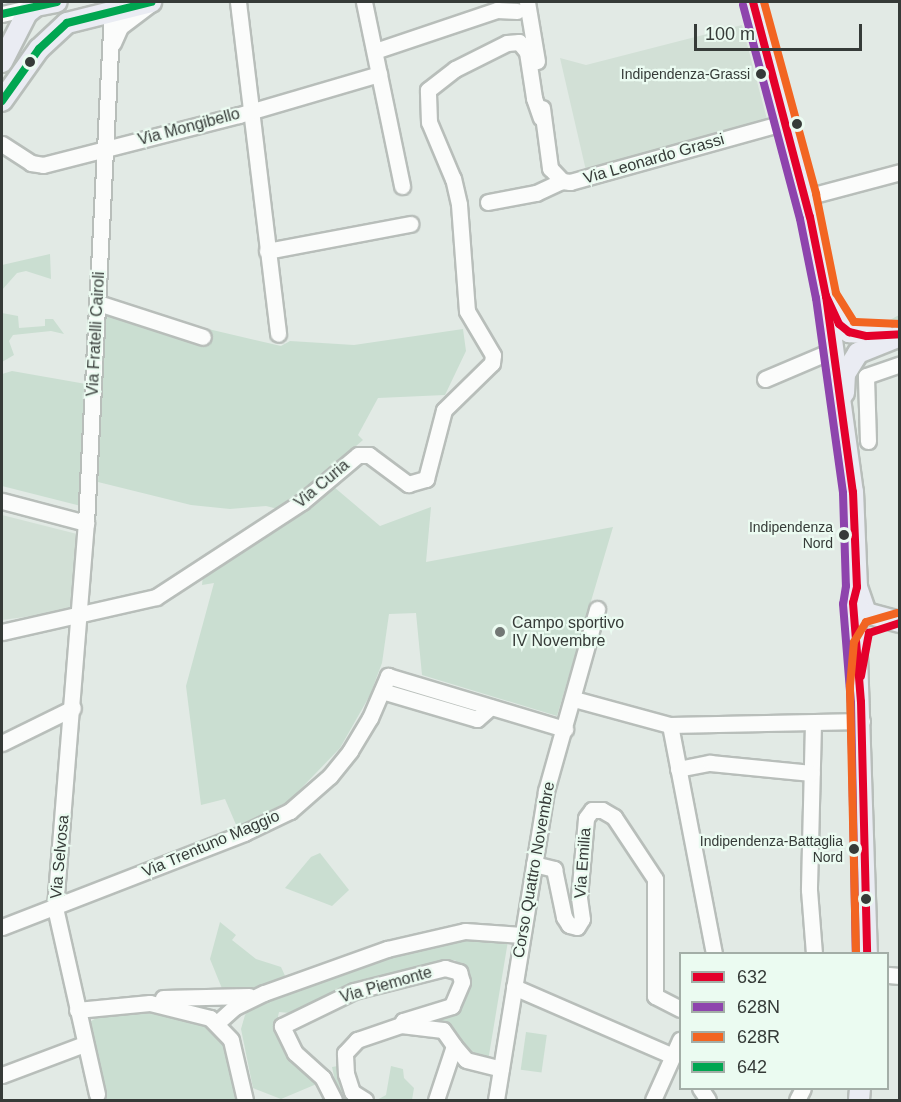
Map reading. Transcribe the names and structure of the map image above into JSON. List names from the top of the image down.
{
  "streets": {
    "street": [
      "Via Mongibello",
      "Via Leonardo Grassi",
      "Via Fratelli Cairoli",
      "Via Curia",
      "Via Trentuno Maggio",
      "Via Selvosa",
      "Via Emilia",
      "Corso Quattro Novembre",
      "Via Piemonte"
    ]
  },
  "crossings": [
    ["Via Mongibello", "Via Fratelli Cairoli"],
    ["Via Leonardo Grassi", "Via Curia"],
    ["Via Fratelli Cairoli", "Via Curia"],
    ["Via Fratelli Cairoli", "Via Selvosa"],
    ["Via Curia", "Via Selvosa"],
    ["Via Trentuno Maggio", "Via Selvosa"],
    ["Via Trentuno Maggio", "Corso Quattro Novembre"],
    ["Via Emilia", "Corso Quattro Novembre"]
  ],
  "places": [
    "Indipendenza-Grassi",
    "Indipendenza Nord",
    "Campo sportivo IV Novembre",
    "Indipendenza-Battaglia Nord"
  ],
  "lines": [
    "transit line 632",
    "transit line 628R",
    "transit line 642",
    "transit line 628N"
  ],
  "legend": [
    "632",
    "628N",
    "628R",
    "642"
  ],
  "scale_bar": "100 m"
}
